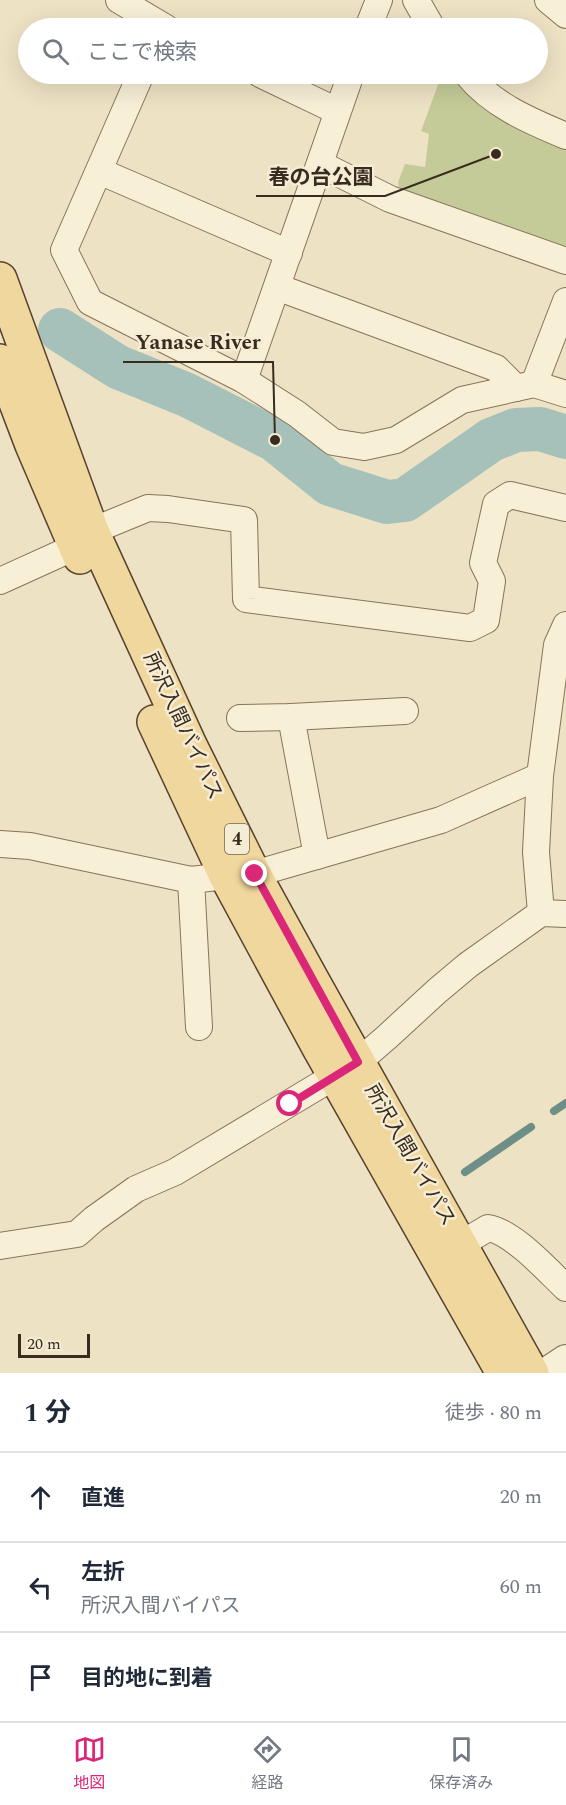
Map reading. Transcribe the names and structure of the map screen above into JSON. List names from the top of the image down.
{
  "streets": {
    "main road": ["所沢入間バイパス", "4"]
  },
  "places": ["春の台公園", "Yanase River"],
  "scale_bar": "20 m",
  "page": {
    "search": "ここで検索",
    "scale": "20 m",
    "heading": ["1 分", "徒歩 · 80 m"],
    "list": [
      ["直進", "20 m"],
      ["左折", "所沢入間バイパス", "60 m"],
      "目的地に到着"
    ],
    "nav": ["地図", "経路", "保存済み"]
  }
}
